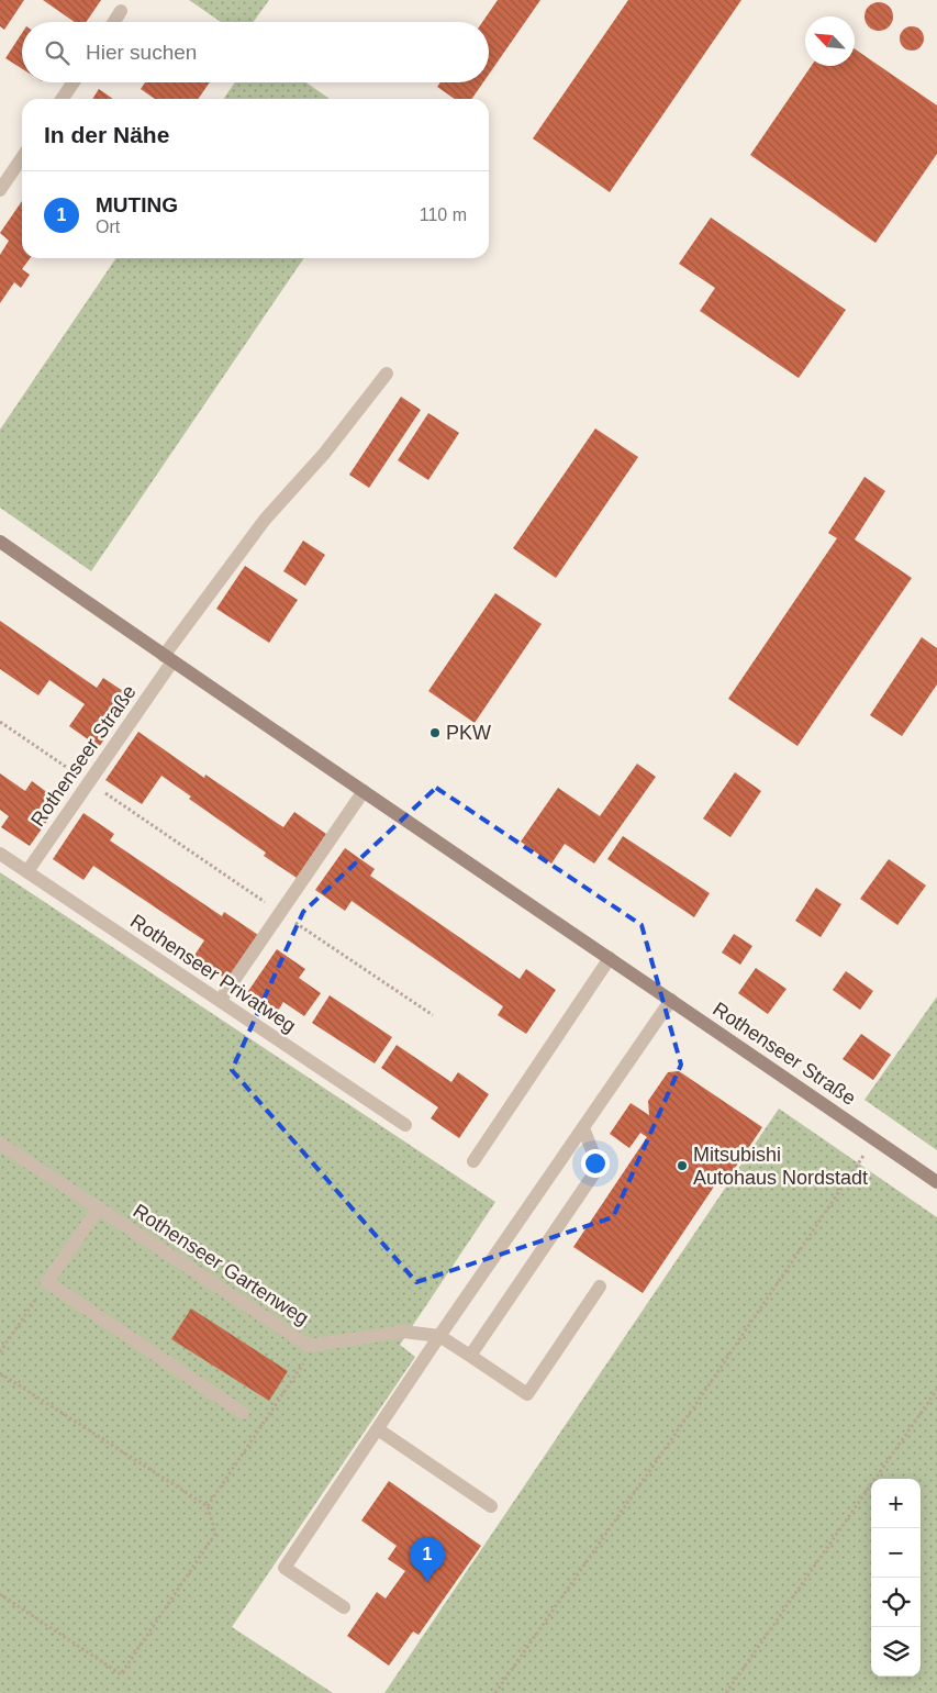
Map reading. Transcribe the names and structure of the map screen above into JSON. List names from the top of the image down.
{
  "streets": {
    "street": ["Rothenseer Straße"],
    "lane": ["Rothenseer Privatweg", "Rothenseer Gartenweg"]
  },
  "crossings": [
    ["Rothenseer Straße", "Rothenseer Privatweg"]
  ],
  "places": ["PKW", "Mitsubishi Autohaus Nordstadt"],
  "north": "top left",
  "page": {
    "search": "Hier suchen",
    "heading": "In der Nähe",
    "list": [
      {
        "mark": "1",
        "name": "MUTING",
        "note": "Ort",
        "value": "110 m"
      }
    ],
    "map_buttons": ["+", "−"],
    "pins": "1"
  }
}
